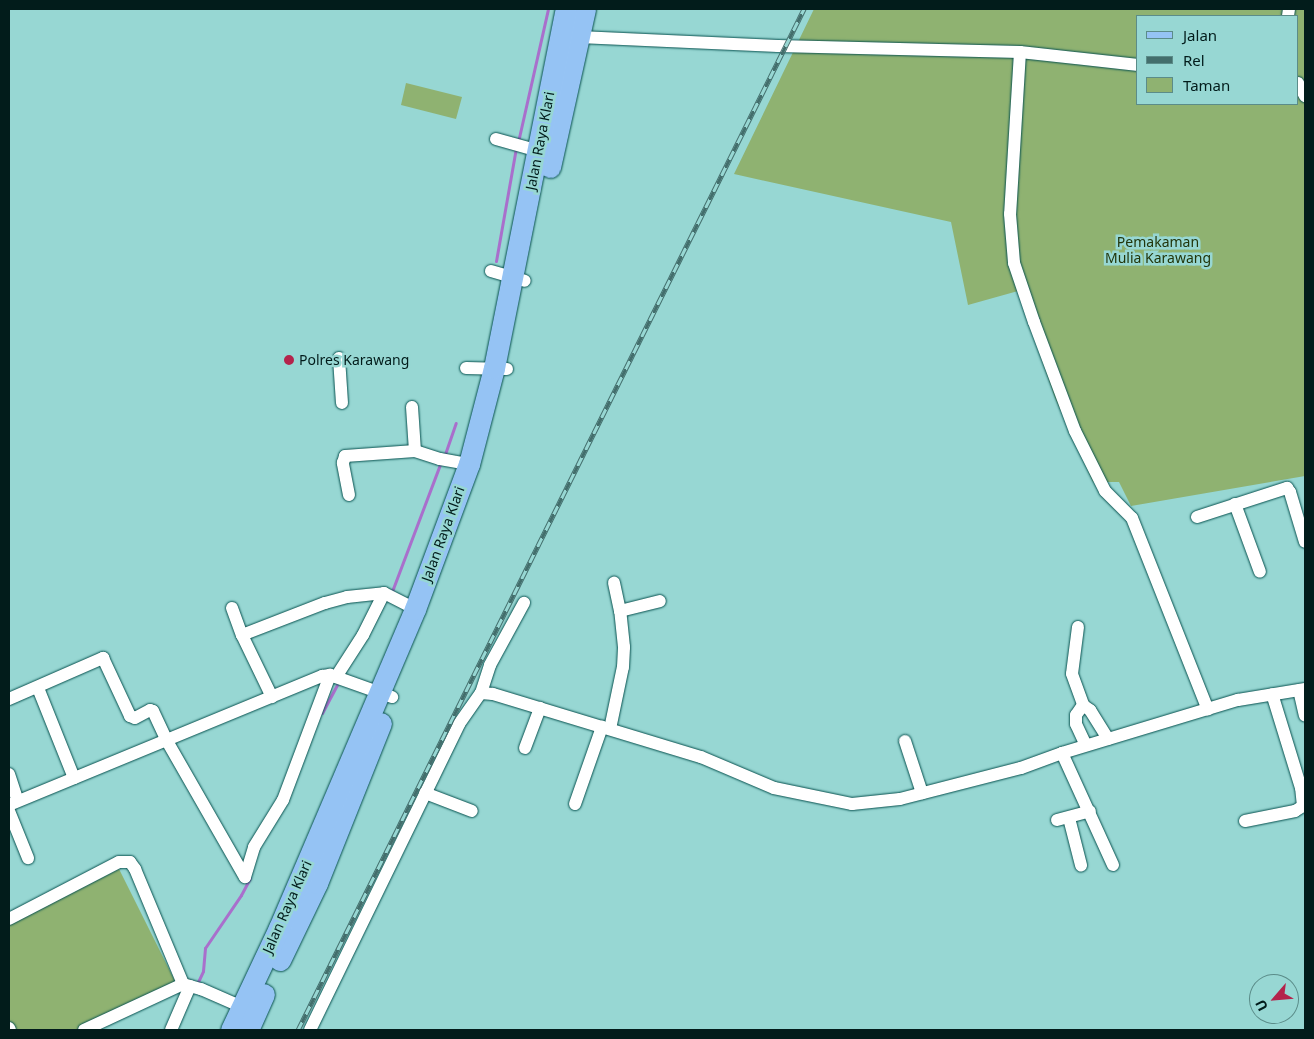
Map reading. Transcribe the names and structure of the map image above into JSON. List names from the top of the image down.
{
  "streets": {
    "main road": ["Jalan Raya Klari"]
  },
  "parks": ["Pemakaman Mulia Karawang"],
  "places": ["Polres Karawang"],
  "legend": ["Jalan", "Rel", "Taman"],
  "north": "bottom left"
}
